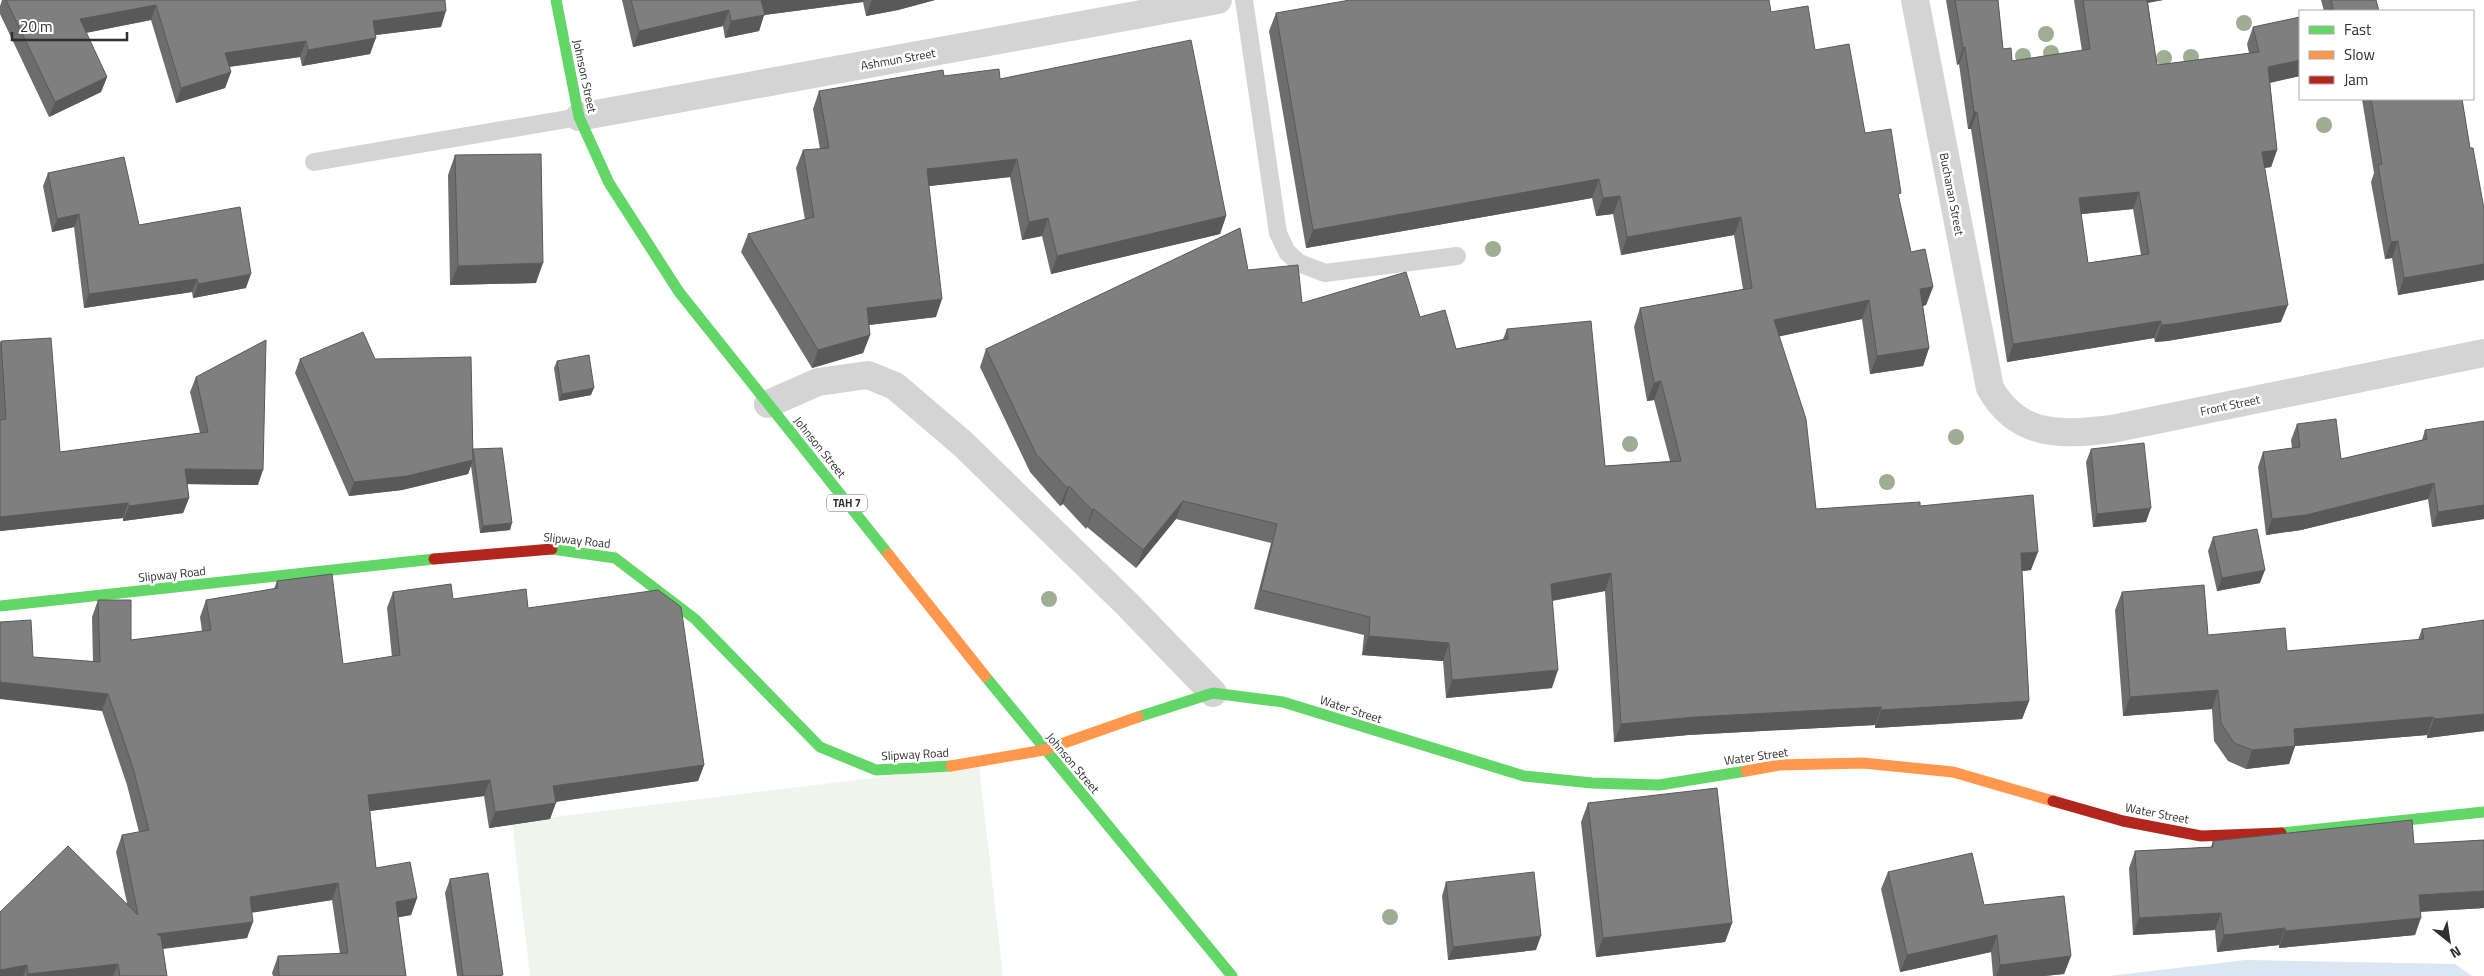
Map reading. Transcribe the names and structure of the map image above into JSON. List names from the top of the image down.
{
  "streets": {
    "main road": [
      "Johnson Street",
      "TAH 7",
      "Slipway Road",
      "Water Street"
    ],
    "street": ["Ashmun Street", "Buchanan Street", "Front Street"]
  },
  "crossings": [
    ["Ashmun Street", "Johnson Street"],
    ["Johnson Street", "Slipway Road"],
    ["Johnson Street", "Water Street"],
    ["Buchanan Street", "Front Street"],
    ["Slipway Road", "Water Street"]
  ],
  "legend": ["Fast", "Slow", "Jam"],
  "scale_bar": "20 m",
  "north": "bottom right"
}
